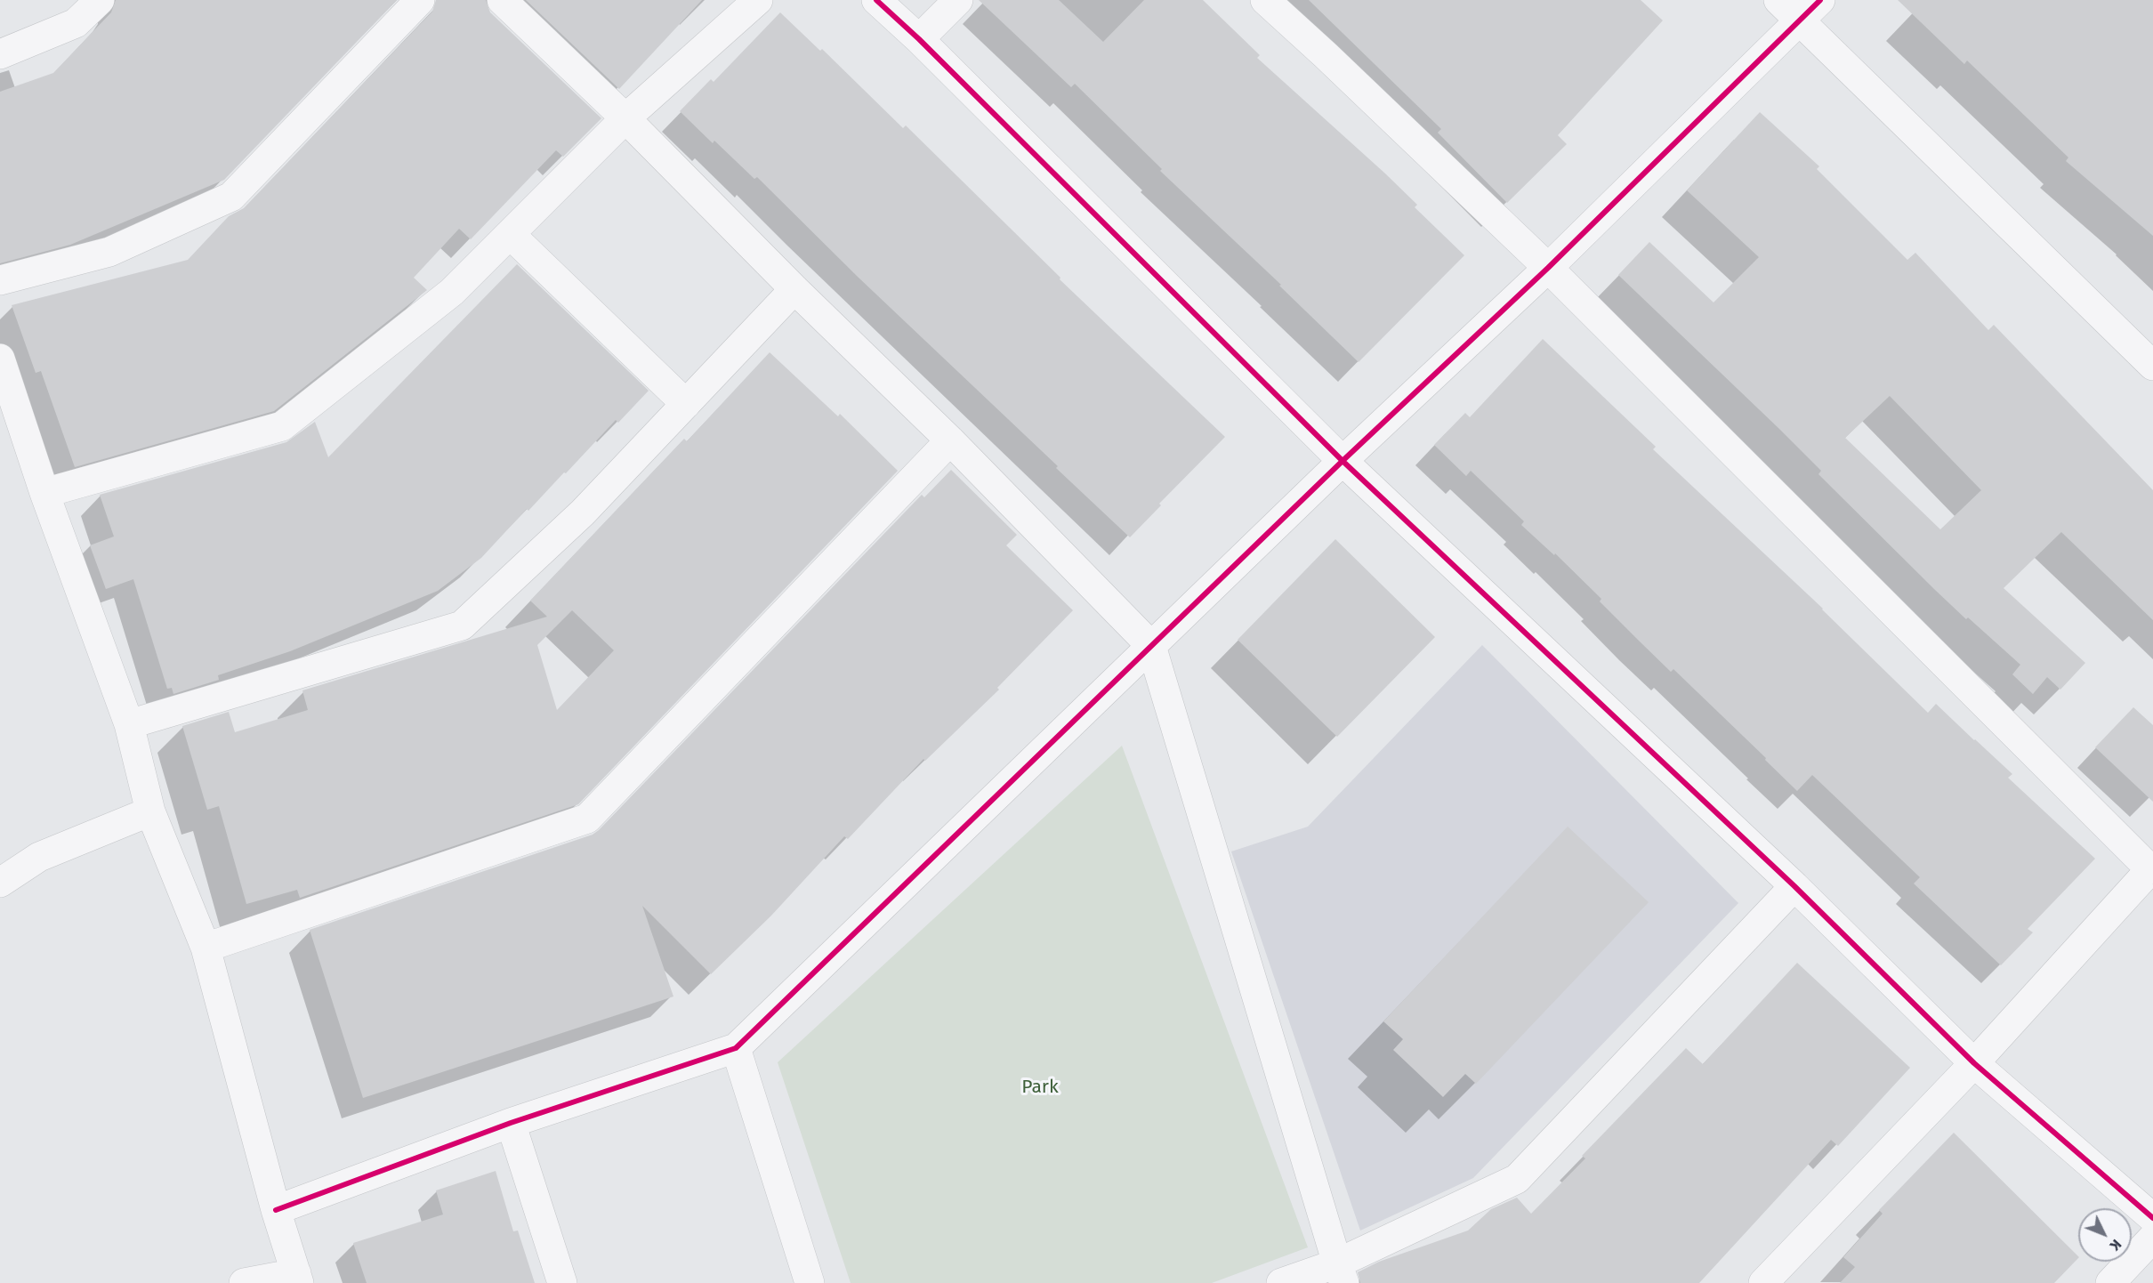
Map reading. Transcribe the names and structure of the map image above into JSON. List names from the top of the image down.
{
  "parks": ["Park"],
  "north": "bottom right"
}
